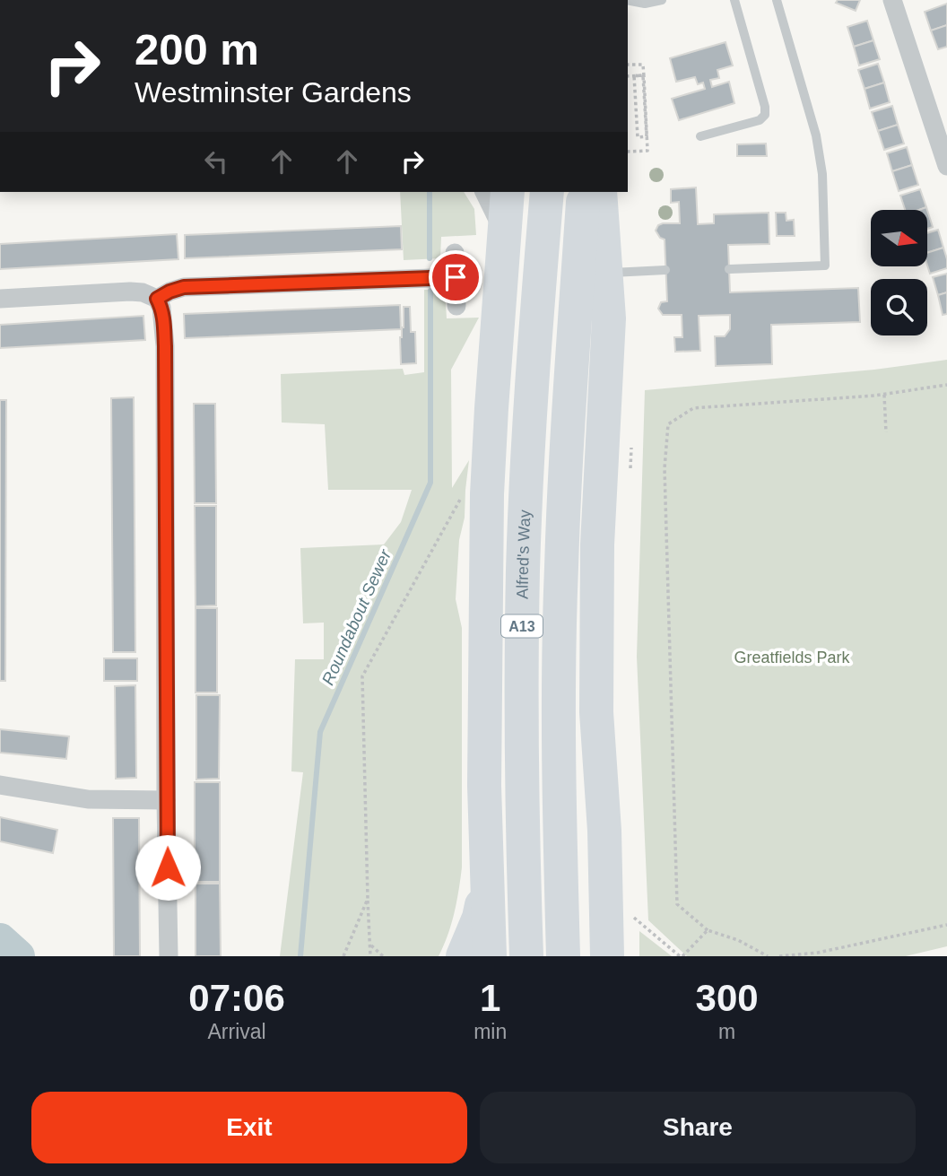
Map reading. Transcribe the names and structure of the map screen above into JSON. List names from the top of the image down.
{
  "streets": {
    "highway": ["Alfred's Way", "A13"]
  },
  "water": ["Roundabout Sewer"],
  "parks": ["Greatfields Park"],
  "north": "right",
  "page": {
    "turn": ["200 m", "Westminster Gardens"],
    "eta": [
      "07:06",
      "Arrival",
      "1",
      "min",
      "300",
      "m"
    ],
    "buttons": ["Exit", "Share"]
  }
}
